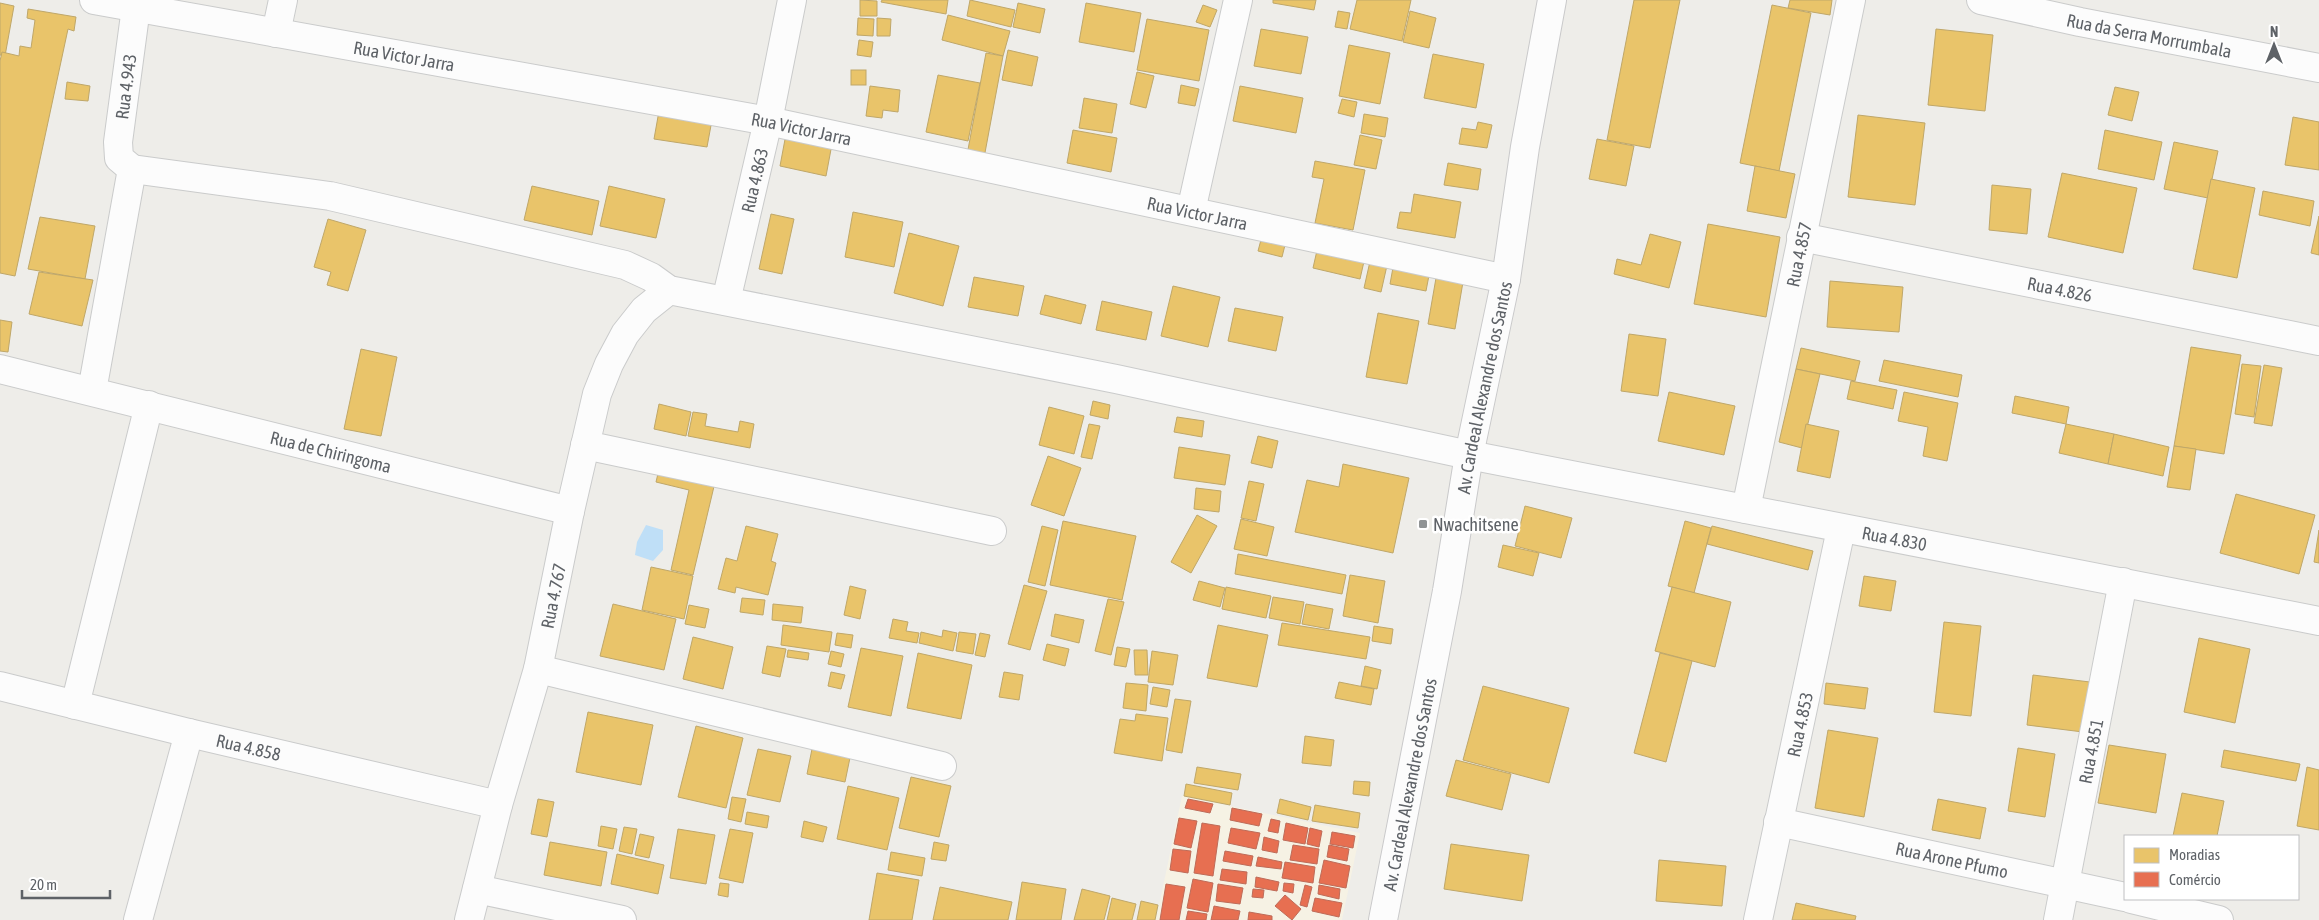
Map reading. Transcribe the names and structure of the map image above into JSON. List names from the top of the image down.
{
  "streets": {
    "street": [
      "Rua da Serra Morrumbala",
      "Rua Victor Jarra",
      "Rua 4.943",
      "Rua 4.863",
      "Rua 4.857",
      "Rua 4.826",
      "Av. Cardeal Alexandre dos Santos",
      "Rua de Chiringoma",
      "Rua 4.830",
      "Rua 4.767",
      "Rua 4.853",
      "Rua 4.858",
      "Rua 4.851",
      "Rua Arone Pfumo"
    ]
  },
  "crossings": [
    ["Rua Victor Jarra", "Rua 4.943"],
    ["Rua Victor Jarra", "Rua 4.863"],
    ["Rua Victor Jarra", "Av. Cardeal Alexandre dos Santos"],
    ["Rua 4.863", "Rua 4.830"],
    ["Rua 4.857", "Rua 4.826"],
    ["Rua 4.857", "Rua 4.830"],
    ["Av. Cardeal Alexandre dos Santos", "Rua 4.830"],
    ["Rua de Chiringoma", "Rua 4.767"],
    ["Rua 4.830", "Rua 4.767"],
    ["Rua 4.830", "Rua 4.853"],
    ["Rua 4.830", "Rua 4.851"],
    ["Rua 4.767", "Rua 4.858"],
    ["Rua 4.853", "Rua Arone Pfumo"],
    ["Rua 4.851", "Rua Arone Pfumo"]
  ],
  "places": {
    "transit": ["Nwachitsene"]
  },
  "legend": ["Moradias", "Comércio"],
  "scale_bar": "20 m",
  "north": "top"
}
